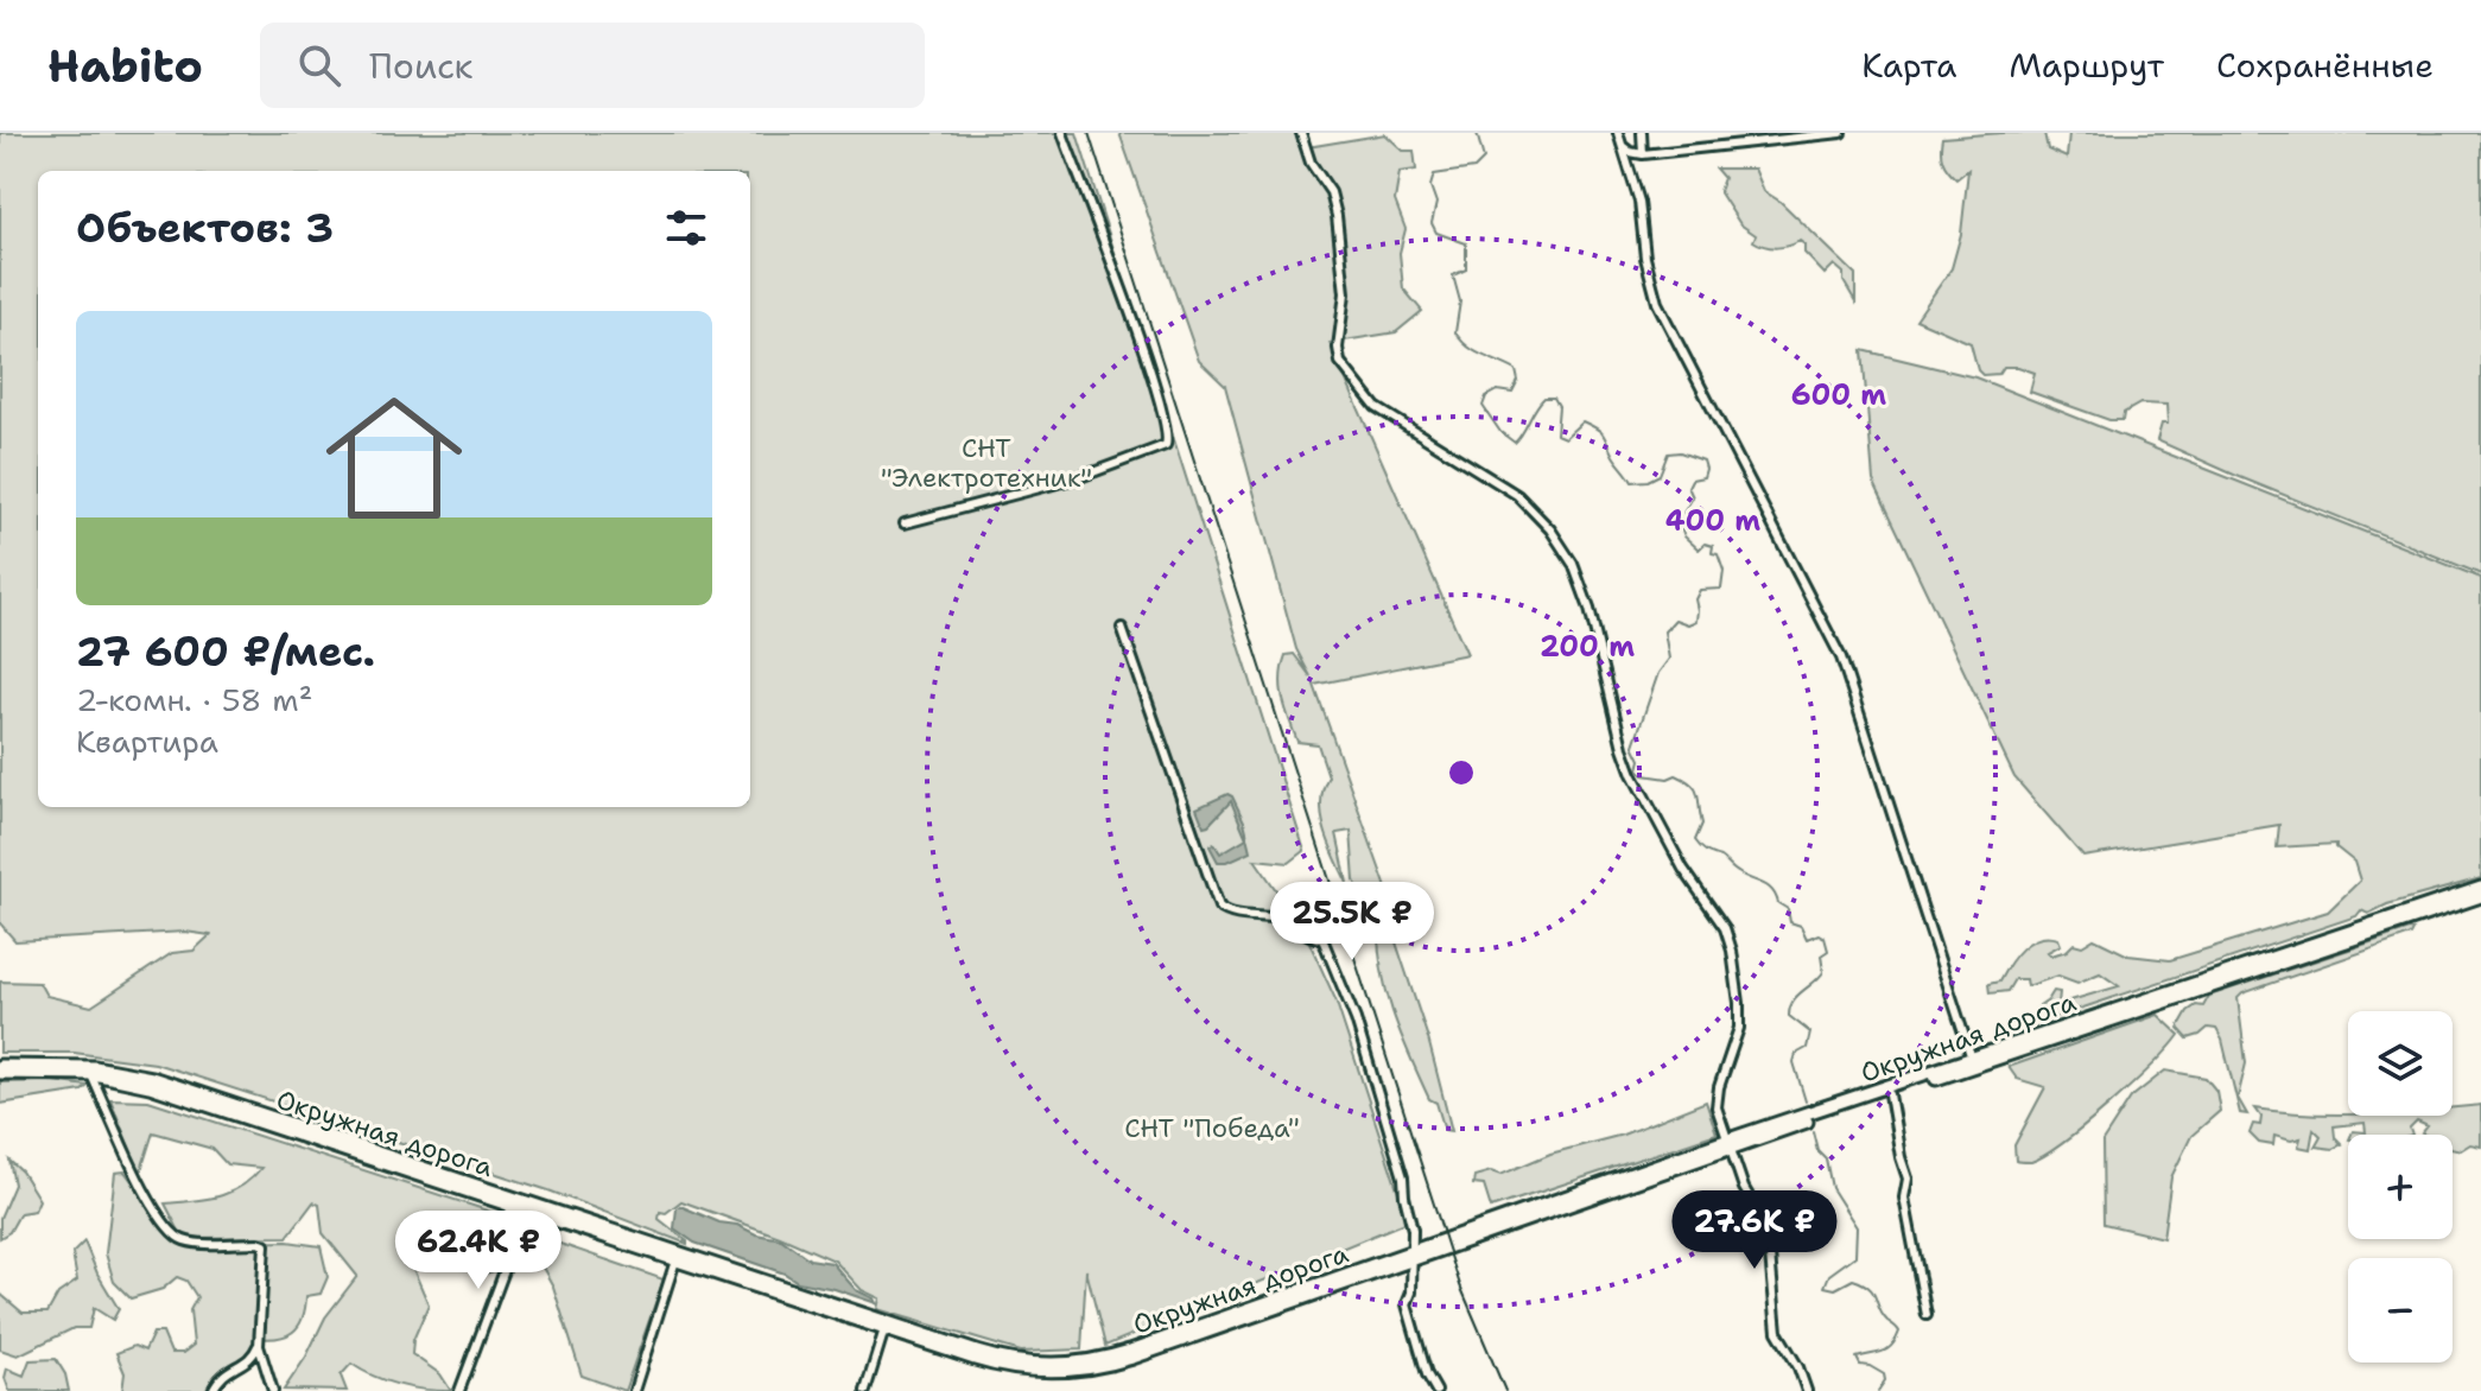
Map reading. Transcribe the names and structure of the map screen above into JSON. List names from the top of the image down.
{
  "streets": {
    "main road": ["Окружная дорога"]
  },
  "parks": ["СНТ \"Электротехник\"", "СНТ \"Победа\""],
  "page": {
    "header": "Habito",
    "search": "Поиск",
    "nav": ["Карта", "Маршрут", "Сохранённые"],
    "heading": "Объектов: 3",
    "list": [
      {
        "name": "27 600 ₽/мес.",
        "note": "2-комн. · 58 m² · Квартира"
      }
    ],
    "price": ["25.5K ₽", "27.6K ₽", "62.4K ₽"],
    "map_buttons": ["+", "−"]
  },
  "rings": ["600 m", "400 m", "200 m"]
}
